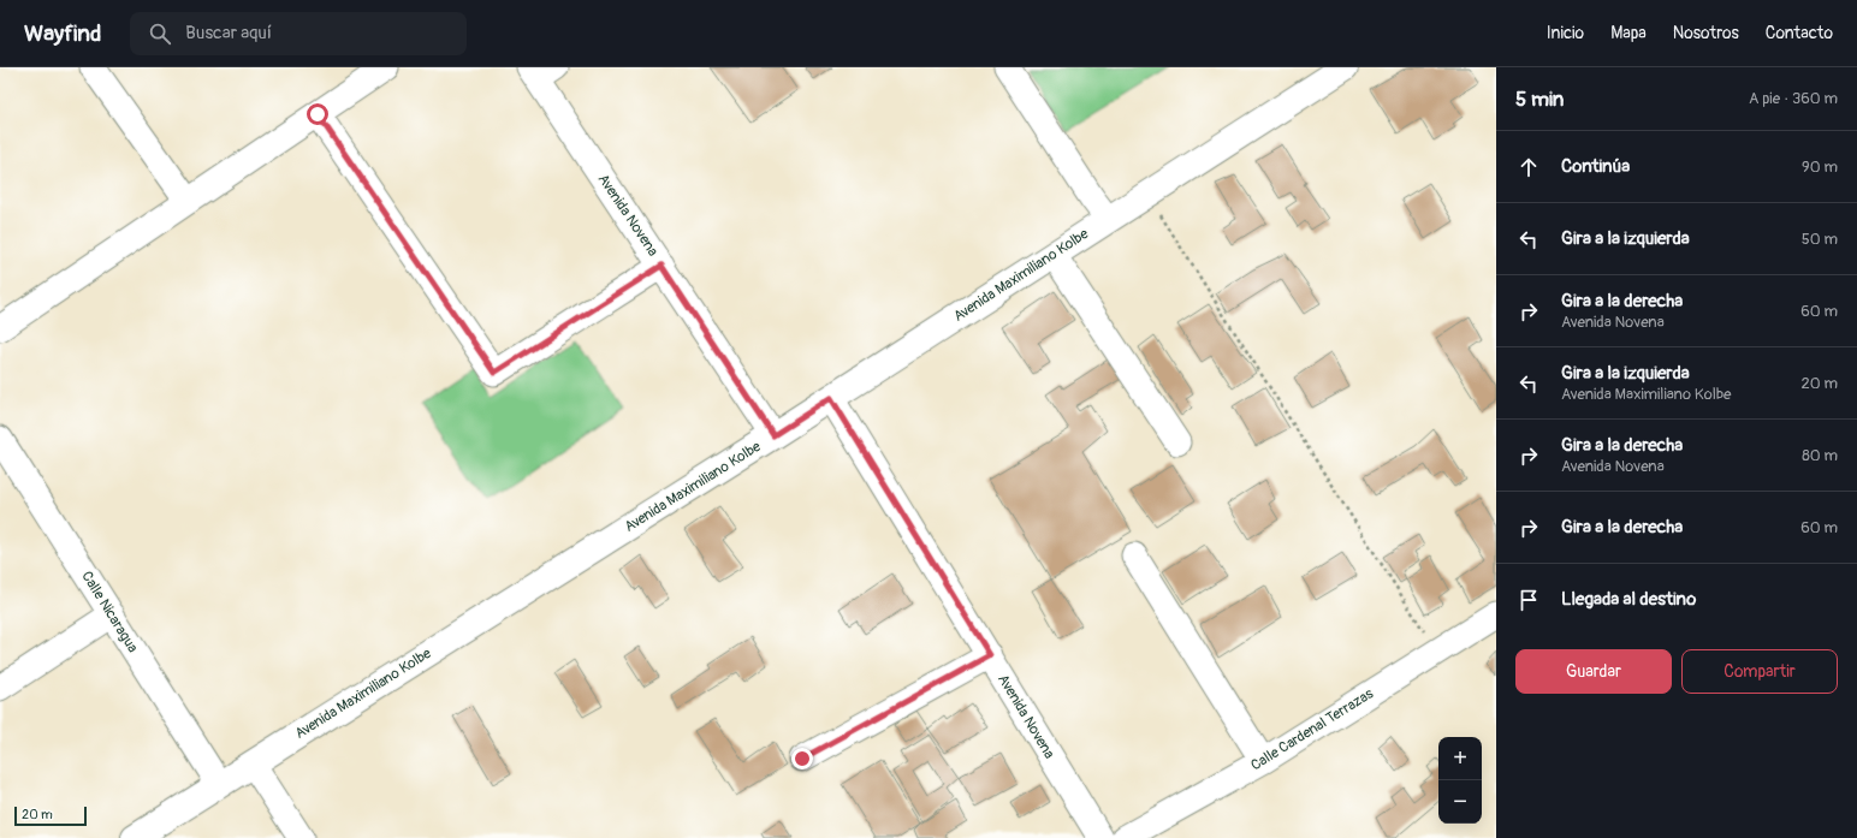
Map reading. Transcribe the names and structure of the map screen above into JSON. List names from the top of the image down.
{
  "streets": {
    "main road": ["Avenida Maximiliano Kolbe"],
    "street": ["Avenida Novena", "Calle Nicaragua", "Calle Cardenal Terrazas"]
  },
  "crossings": [
    ["Avenida Novena", "Avenida Maximiliano Kolbe"],
    ["Avenida Maximiliano Kolbe", "Calle Nicaragua"]
  ],
  "scale_bar": "20 m",
  "page": {
    "header": "Wayfind",
    "search": "Buscar aquí",
    "nav": [
      "Inicio",
      "Mapa",
      "Nosotros",
      "Contacto"
    ],
    "heading": ["5 min", "A pie · 360 m"],
    "list": [
      ["Continúa", "90 m"],
      ["Gira a la izquierda", "50 m"],
      ["Gira a la derecha", "Avenida Novena", "60 m"],
      ["Gira a la izquierda", "Avenida Maximiliano Kolbe", "20 m"],
      ["Gira a la derecha", "Avenida Novena", "80 m"],
      ["Gira a la derecha", "60 m"],
      "Llegada al destino"
    ],
    "buttons": ["Guardar", "Compartir"],
    "map_buttons": ["+", "−"],
    "scale": "20 m"
  }
}
